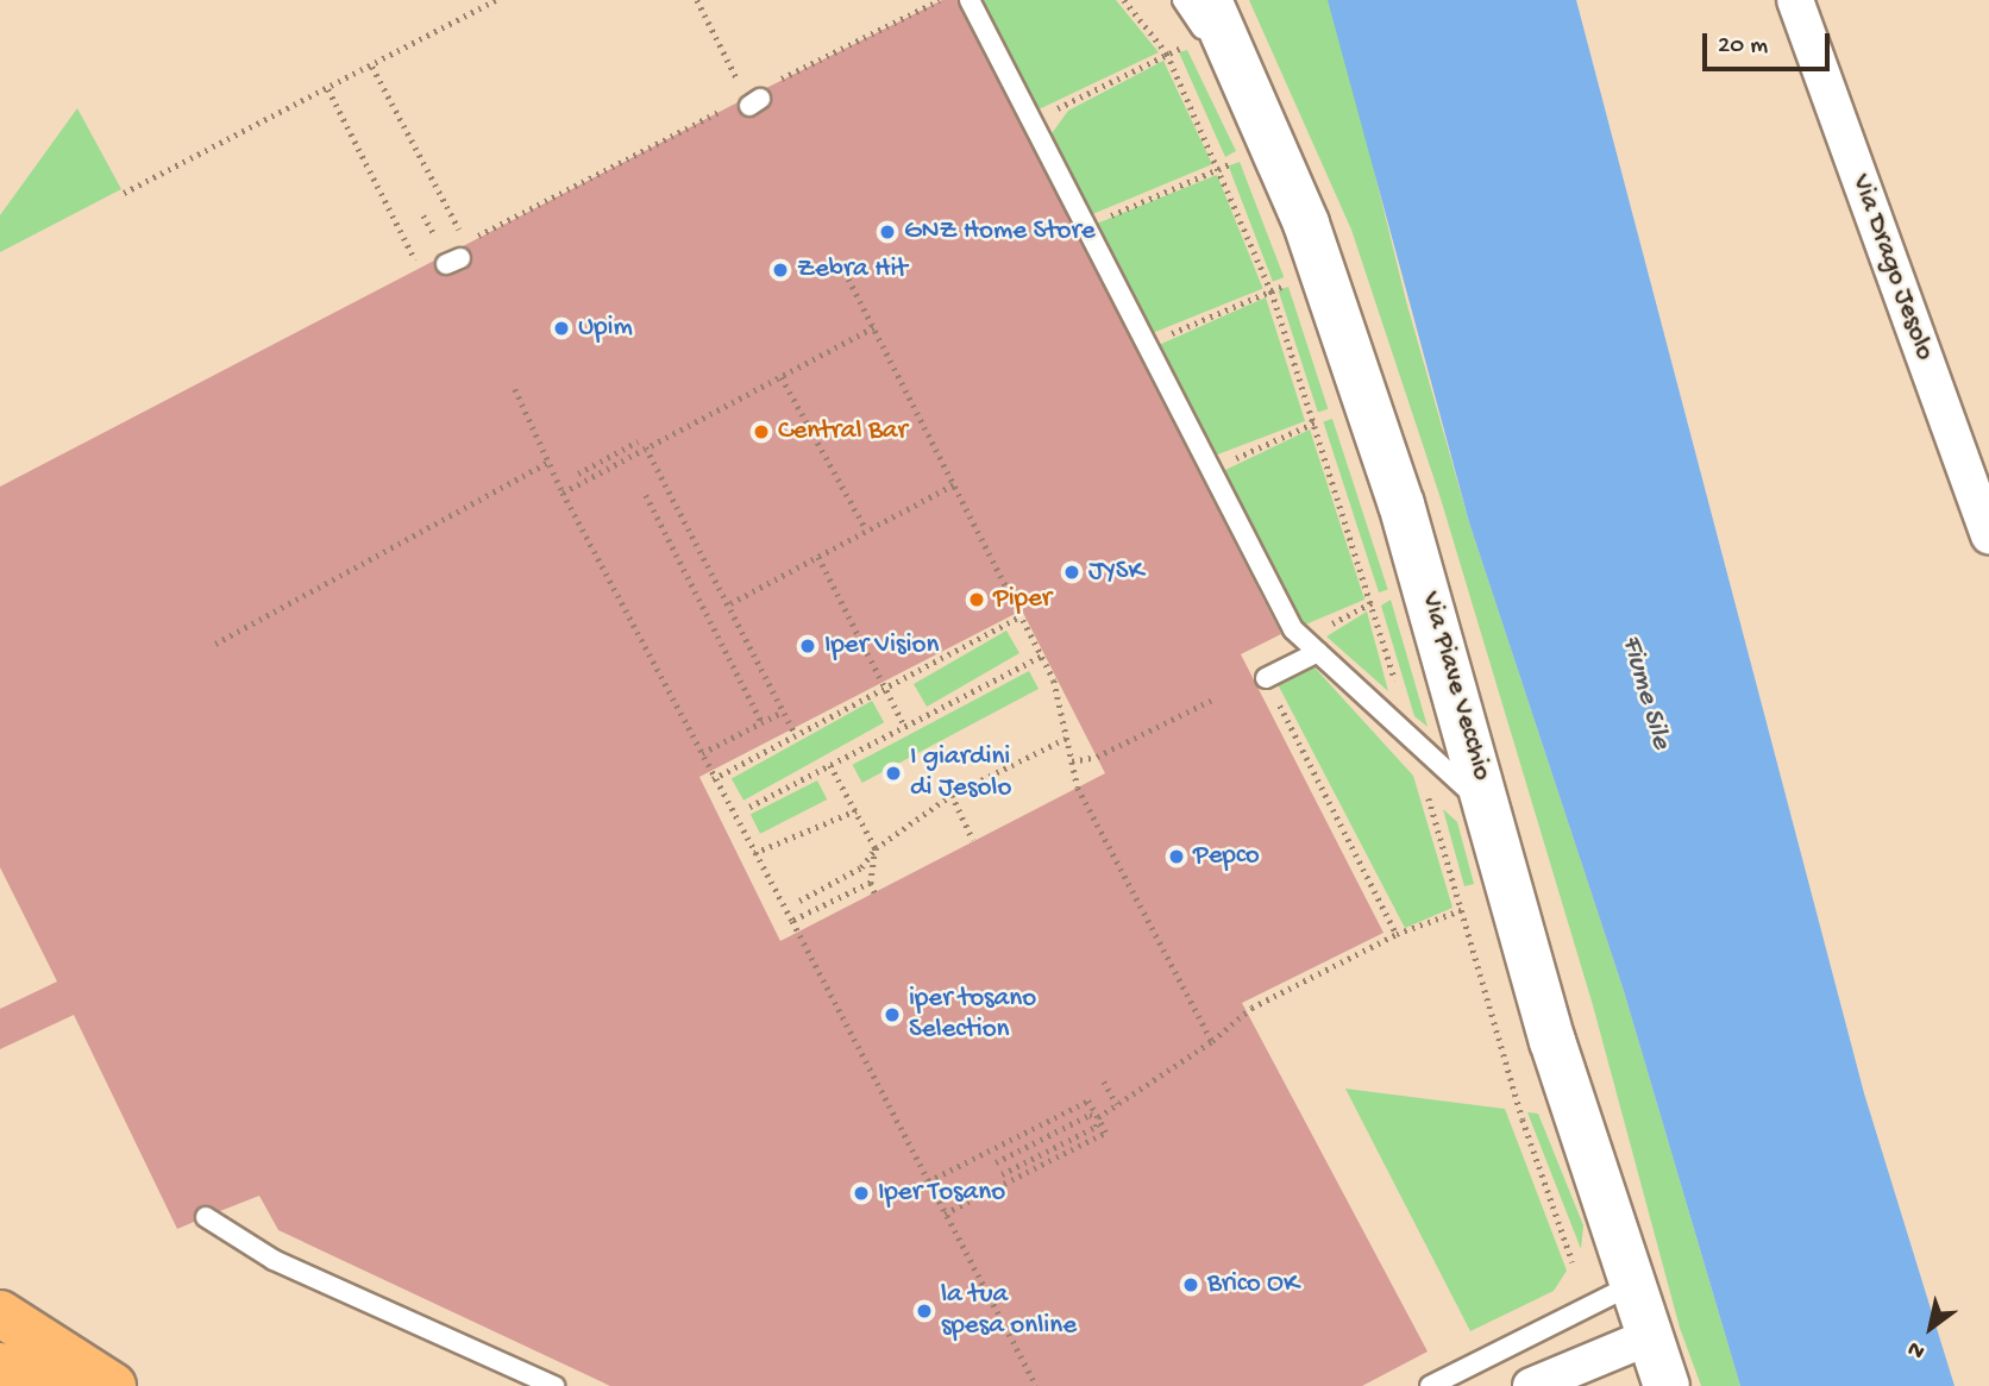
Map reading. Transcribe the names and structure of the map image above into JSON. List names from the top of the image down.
{
  "streets": {
    "street": ["Via Drago Jesolo", "Via Piave Vecchio"]
  },
  "water": ["Fiume Sile"],
  "places": [
    "GNZ Home Store",
    "Zebra Hit",
    "Upim",
    "Central Bar",
    "JYSK",
    "Piper",
    "Iper Vision",
    "I giardini di Jesolo",
    "Pepco",
    "iper tosano Selection",
    "Iper Tosano",
    "Brico OK",
    "la tua spesa online"
  ],
  "scale_bar": "20 m",
  "north": "bottom left"
}
